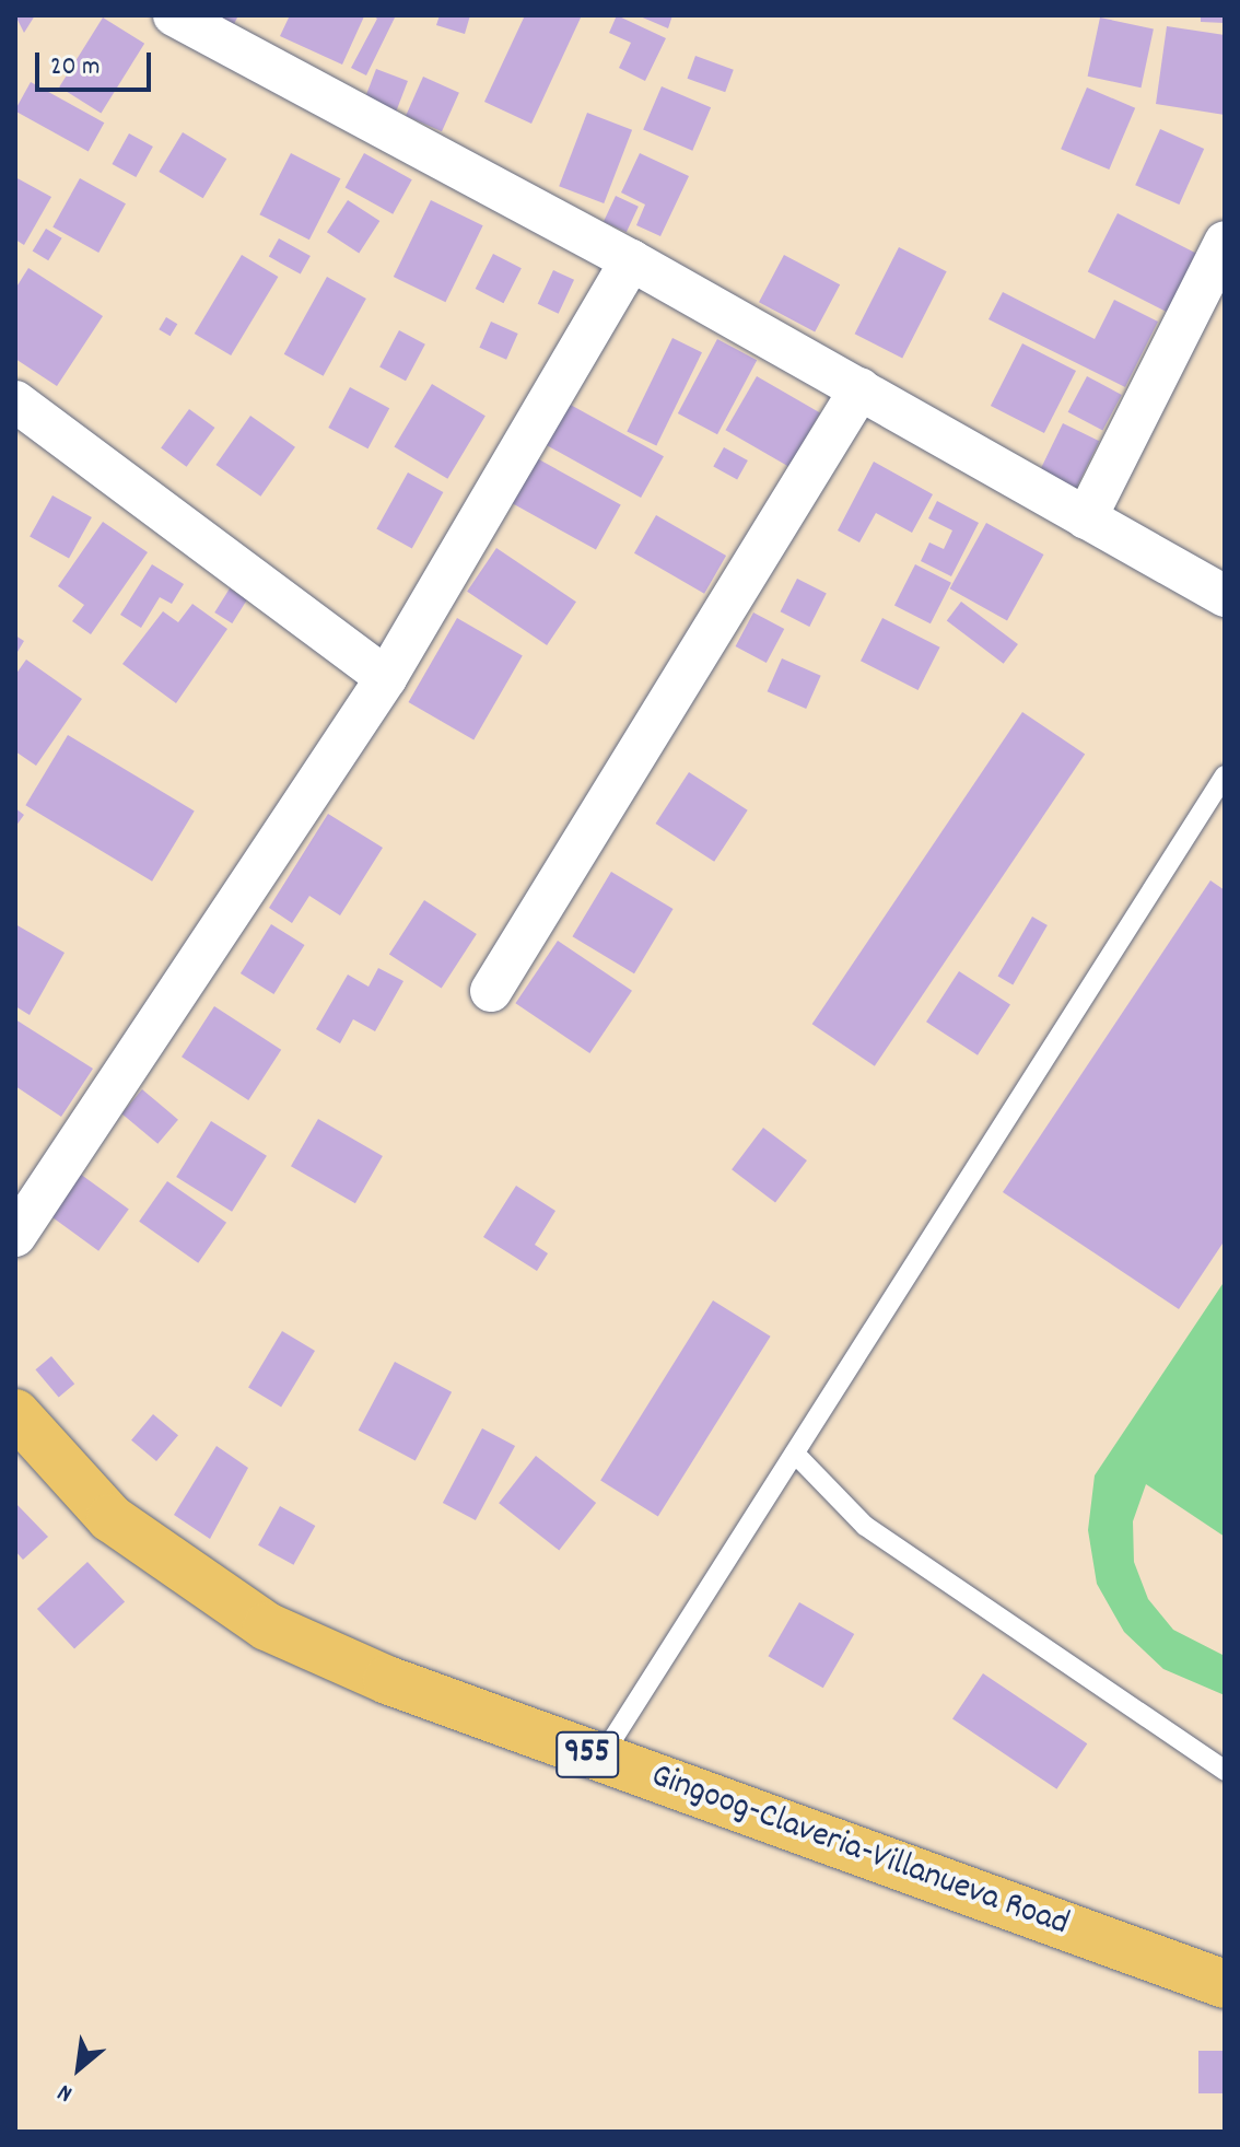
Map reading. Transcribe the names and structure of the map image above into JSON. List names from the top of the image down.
{
  "streets": {
    "main road": ["955", "Gingoog-Claveria-Villanueva Road"]
  },
  "scale_bar": "20 m",
  "north": "bottom left"
}
